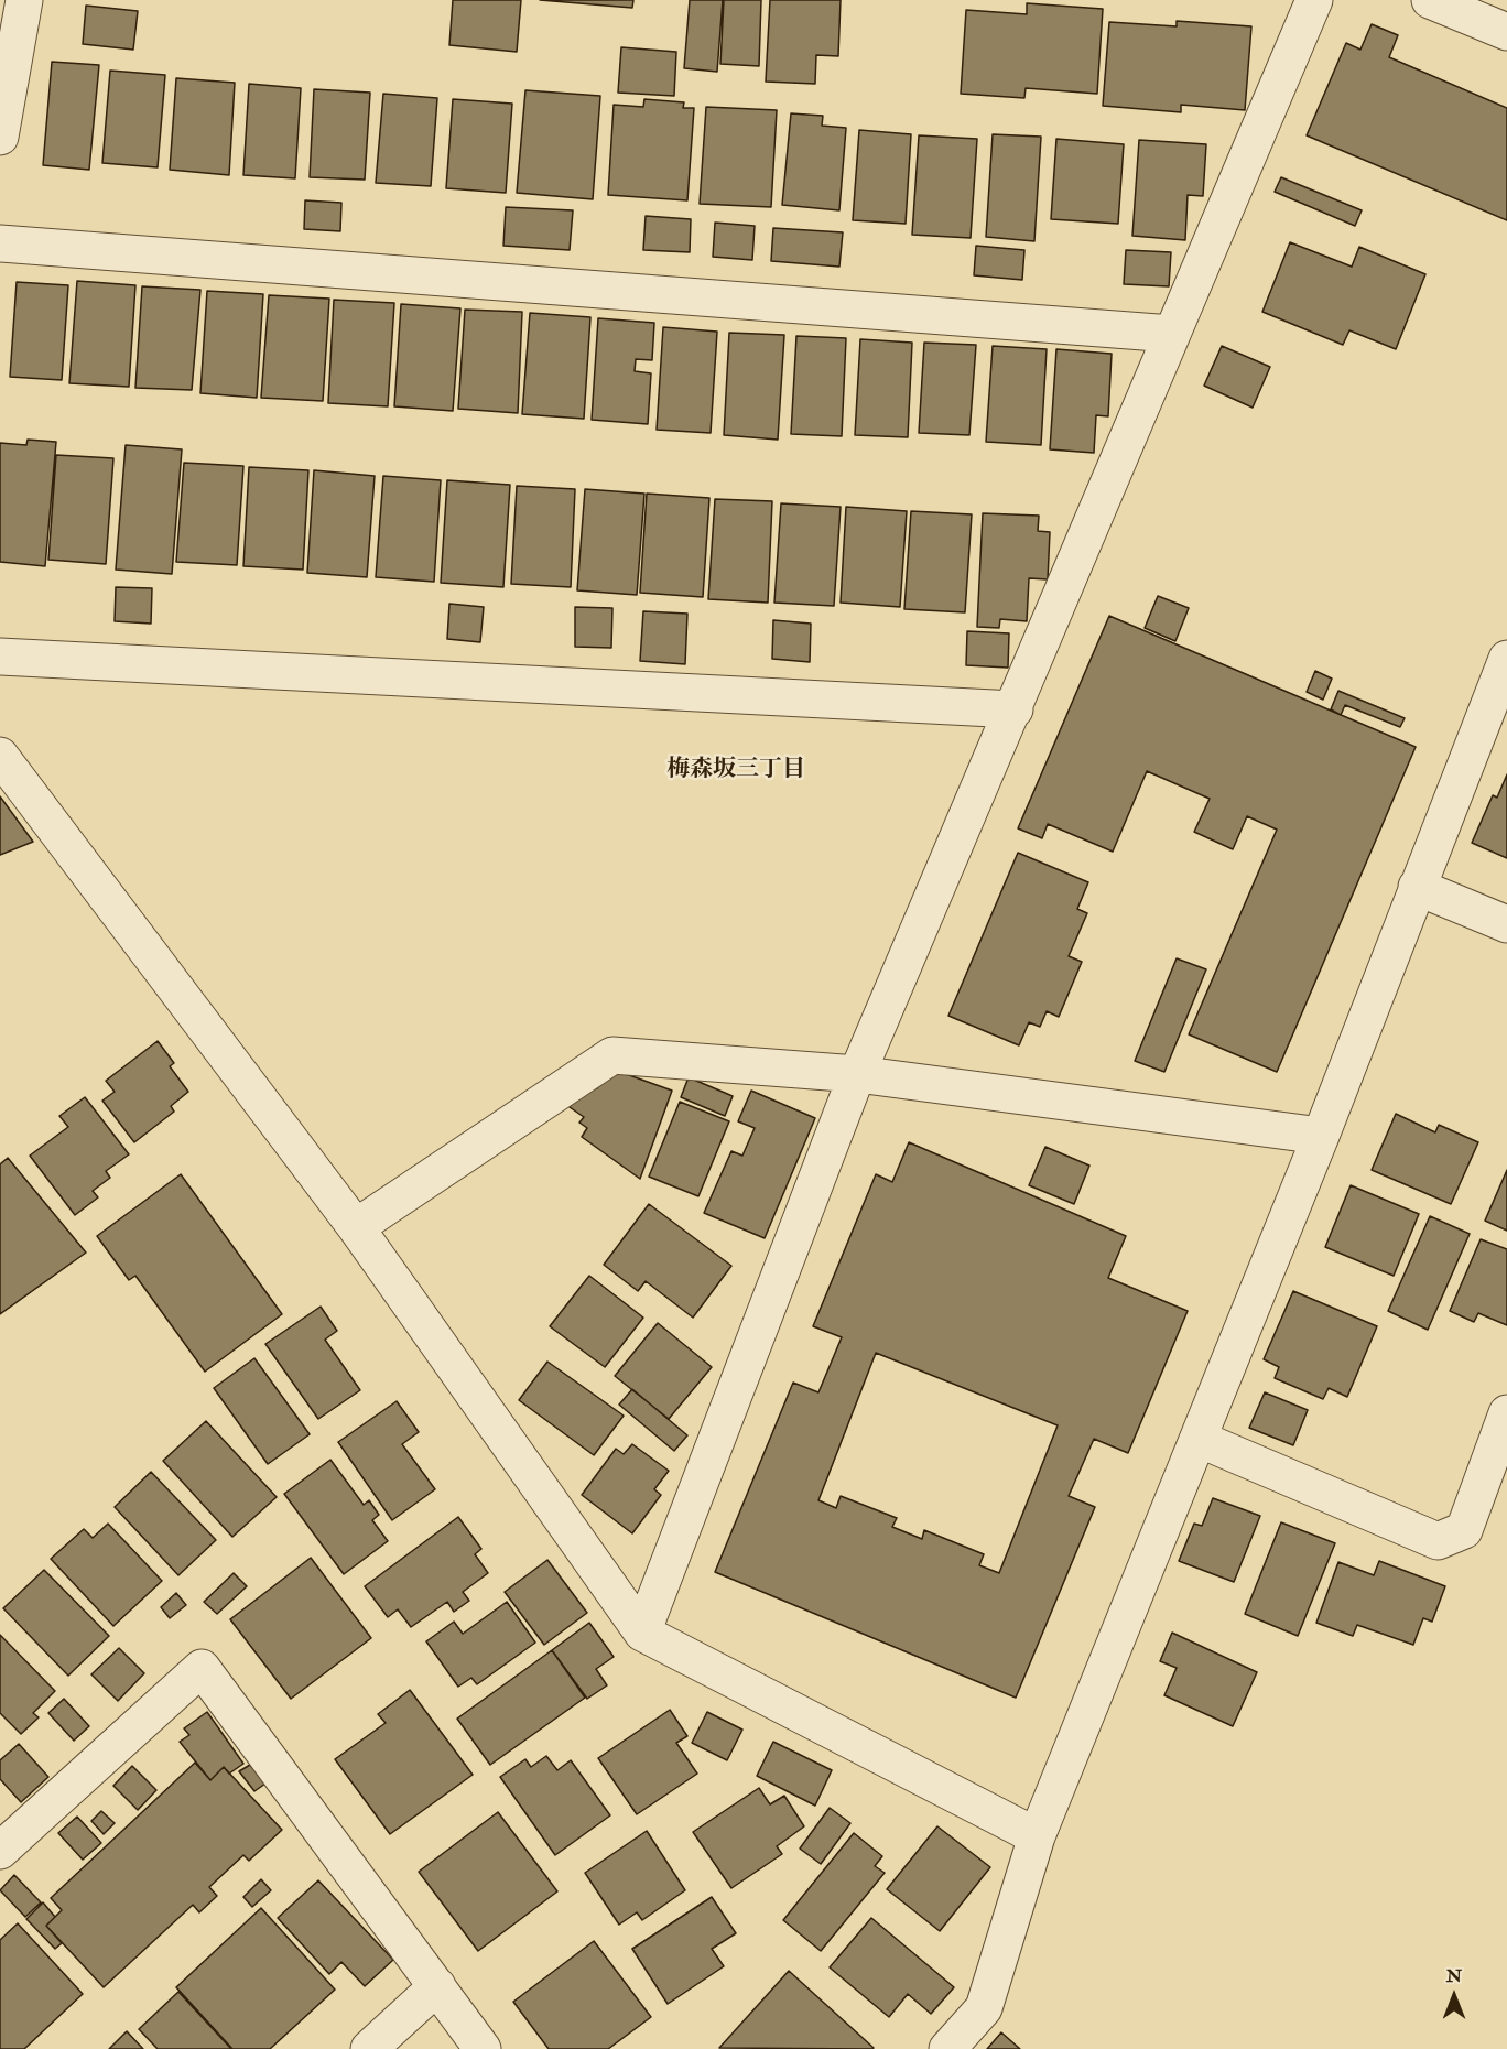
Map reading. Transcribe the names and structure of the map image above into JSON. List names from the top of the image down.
{
  "districts": ["梅森坂三丁目"],
  "north": "top"
}
